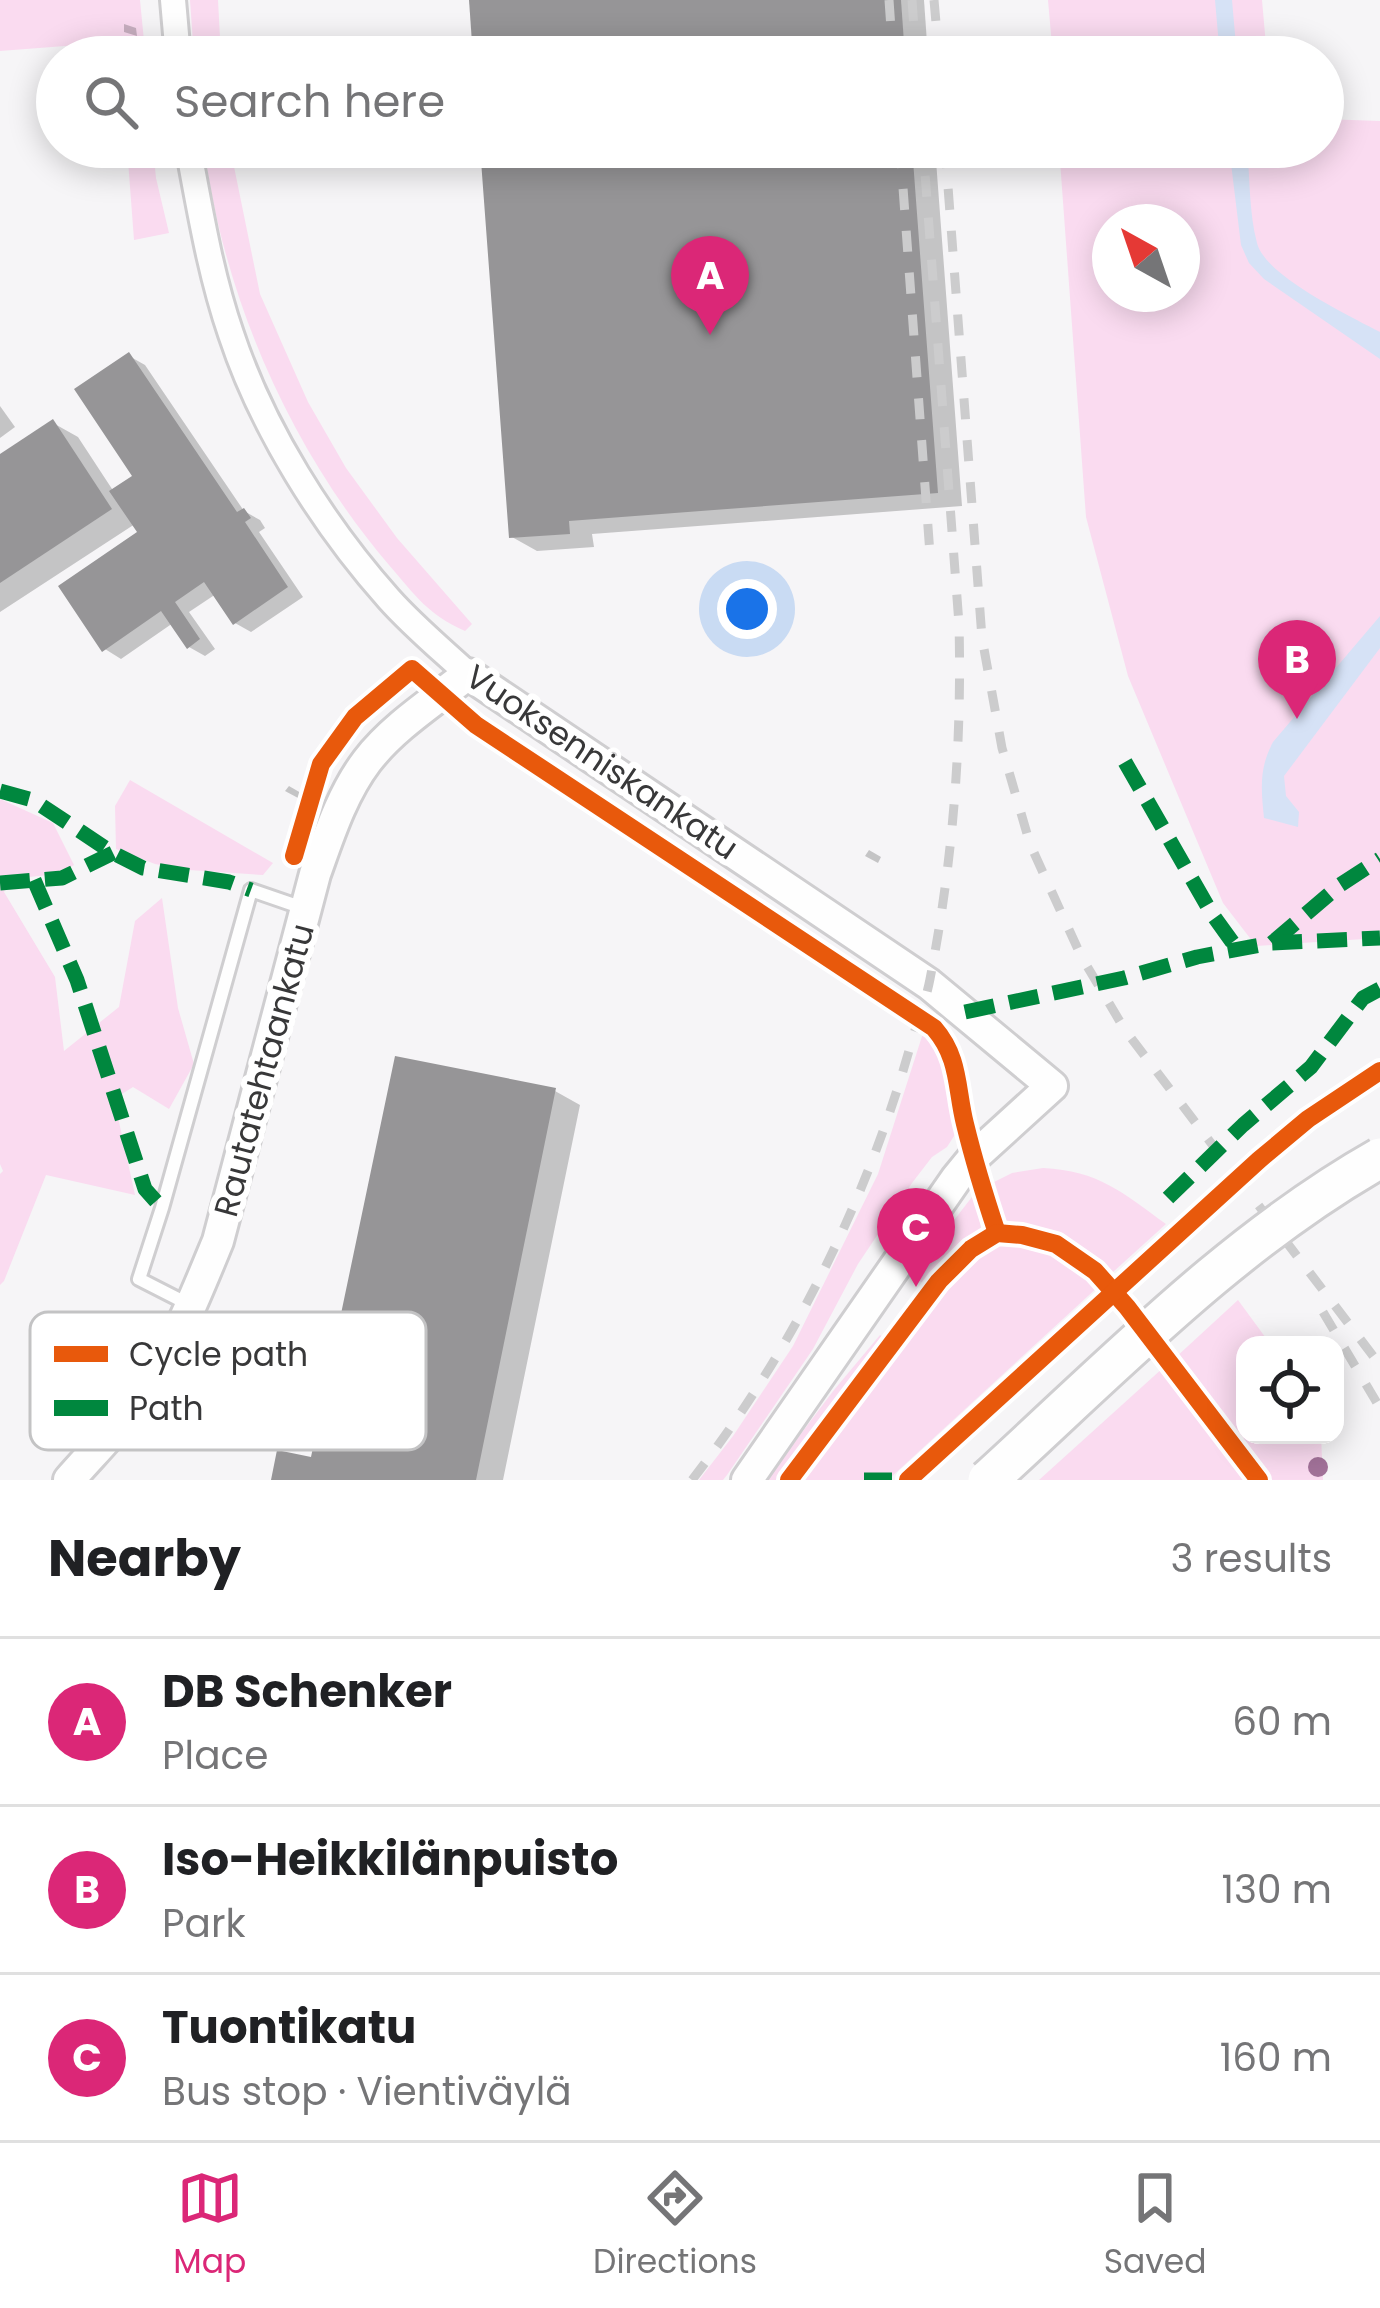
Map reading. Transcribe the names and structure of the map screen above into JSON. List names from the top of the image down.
{
  "streets": {
    "street": ["Vuoksenniskankatu", "Rautatehtaankatu"]
  },
  "crossings": [
    ["Vuoksenniskankatu", "Rautatehtaankatu"]
  ],
  "legend": ["Cycle path", "Path"],
  "north": "top left",
  "page": {
    "search": "Search here",
    "pins": ["A", "B", "C"],
    "heading": ["Nearby", "3 results"],
    "list": [
      {
        "mark": "A",
        "name": "DB Schenker",
        "note": "Place",
        "value": "60 m"
      },
      {
        "mark": "B",
        "name": "Iso-Heikkilänpuisto",
        "note": "Park",
        "value": "130 m"
      },
      {
        "mark": "C",
        "name": "Tuontikatu",
        "note": "Bus stop · Vientiväylä",
        "value": "160 m"
      }
    ],
    "nav": ["Map", "Directions", "Saved"]
  }
}
